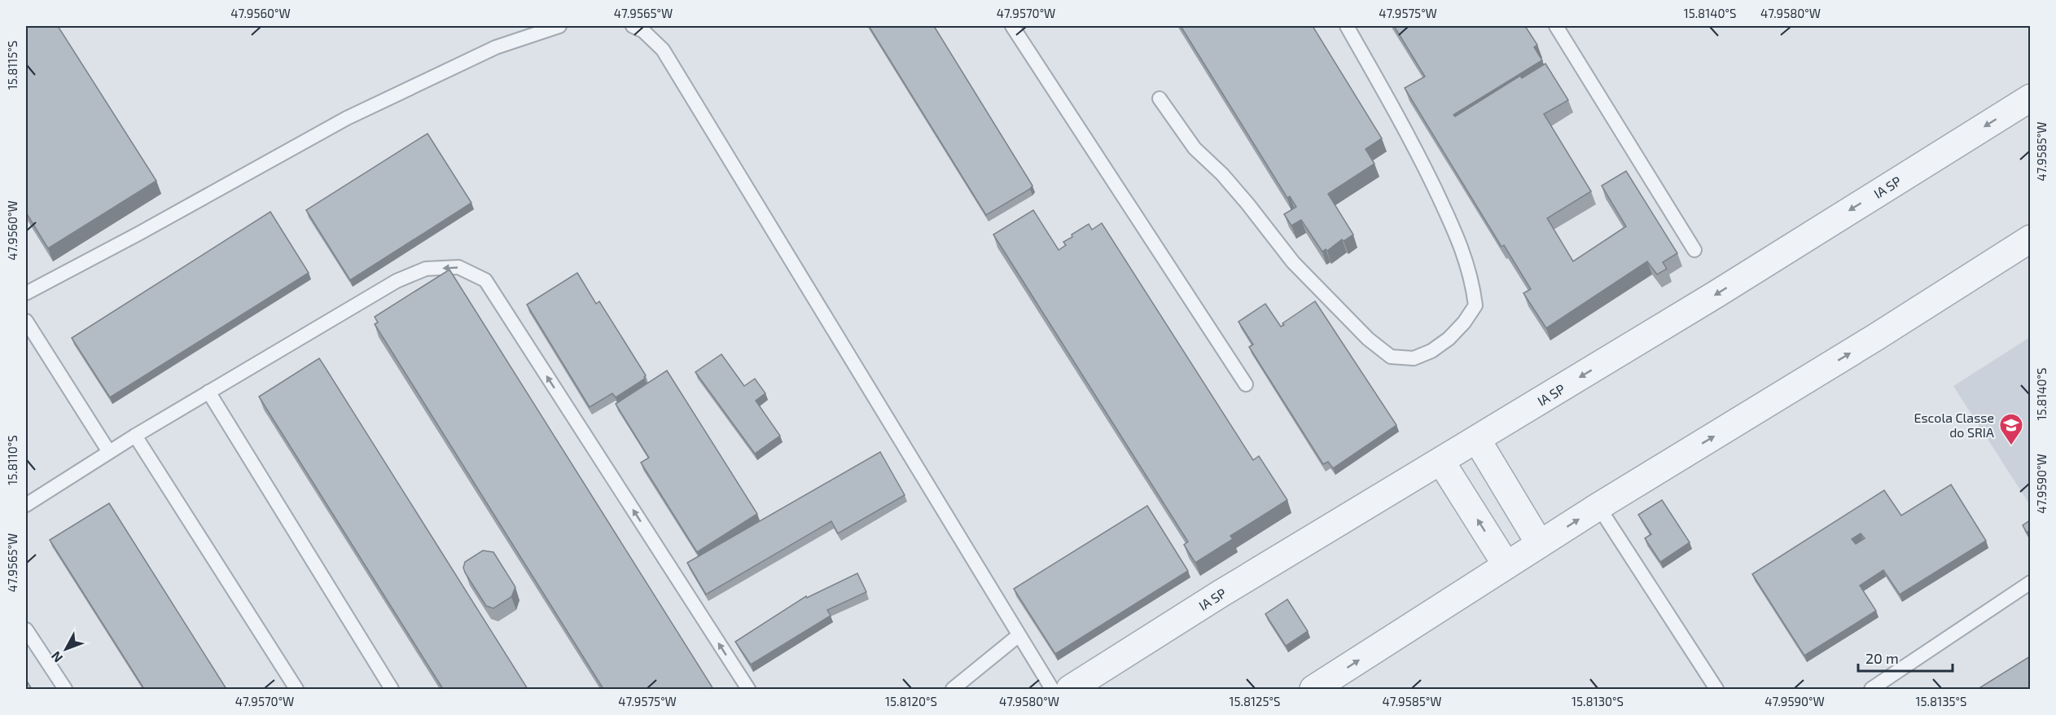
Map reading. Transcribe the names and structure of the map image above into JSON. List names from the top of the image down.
{
  "streets": {
    "street": ["IA SP"]
  },
  "places": {
    "school or university": ["Escola Classe do SRIA"]
  },
  "scale_bar": "20 m",
  "north": "bottom left",
  "coordinates": [
    "47.9560°W",
    "47.9565°W",
    "47.9570°W",
    "47.9575°W",
    "15.8140°S",
    "47.9580°W",
    "15.8115°S",
    "47.9585°W",
    "15.8110°S",
    "47.9590°W",
    "15.8120°S",
    "15.8125°S",
    "15.8130°S",
    "15.8135°S"
  ]
}
